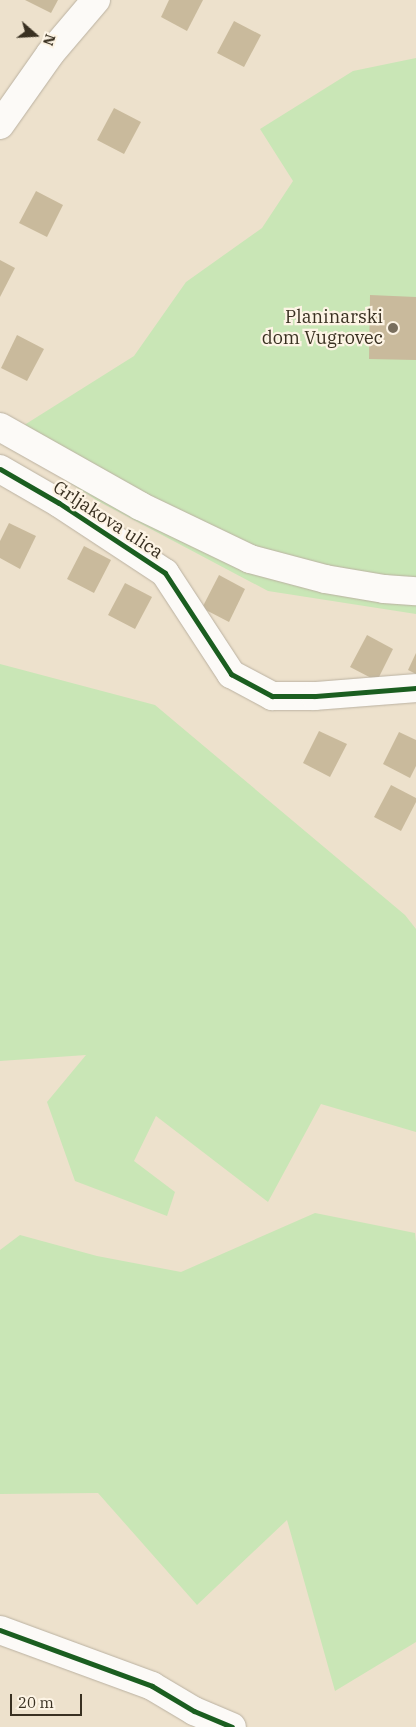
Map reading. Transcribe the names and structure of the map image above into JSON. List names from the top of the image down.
{
  "streets": {
    "street": ["Grljakova ulica"]
  },
  "places": ["Planinarski dom Vugrovec"],
  "scale_bar": "20 m",
  "north": "right"
}
